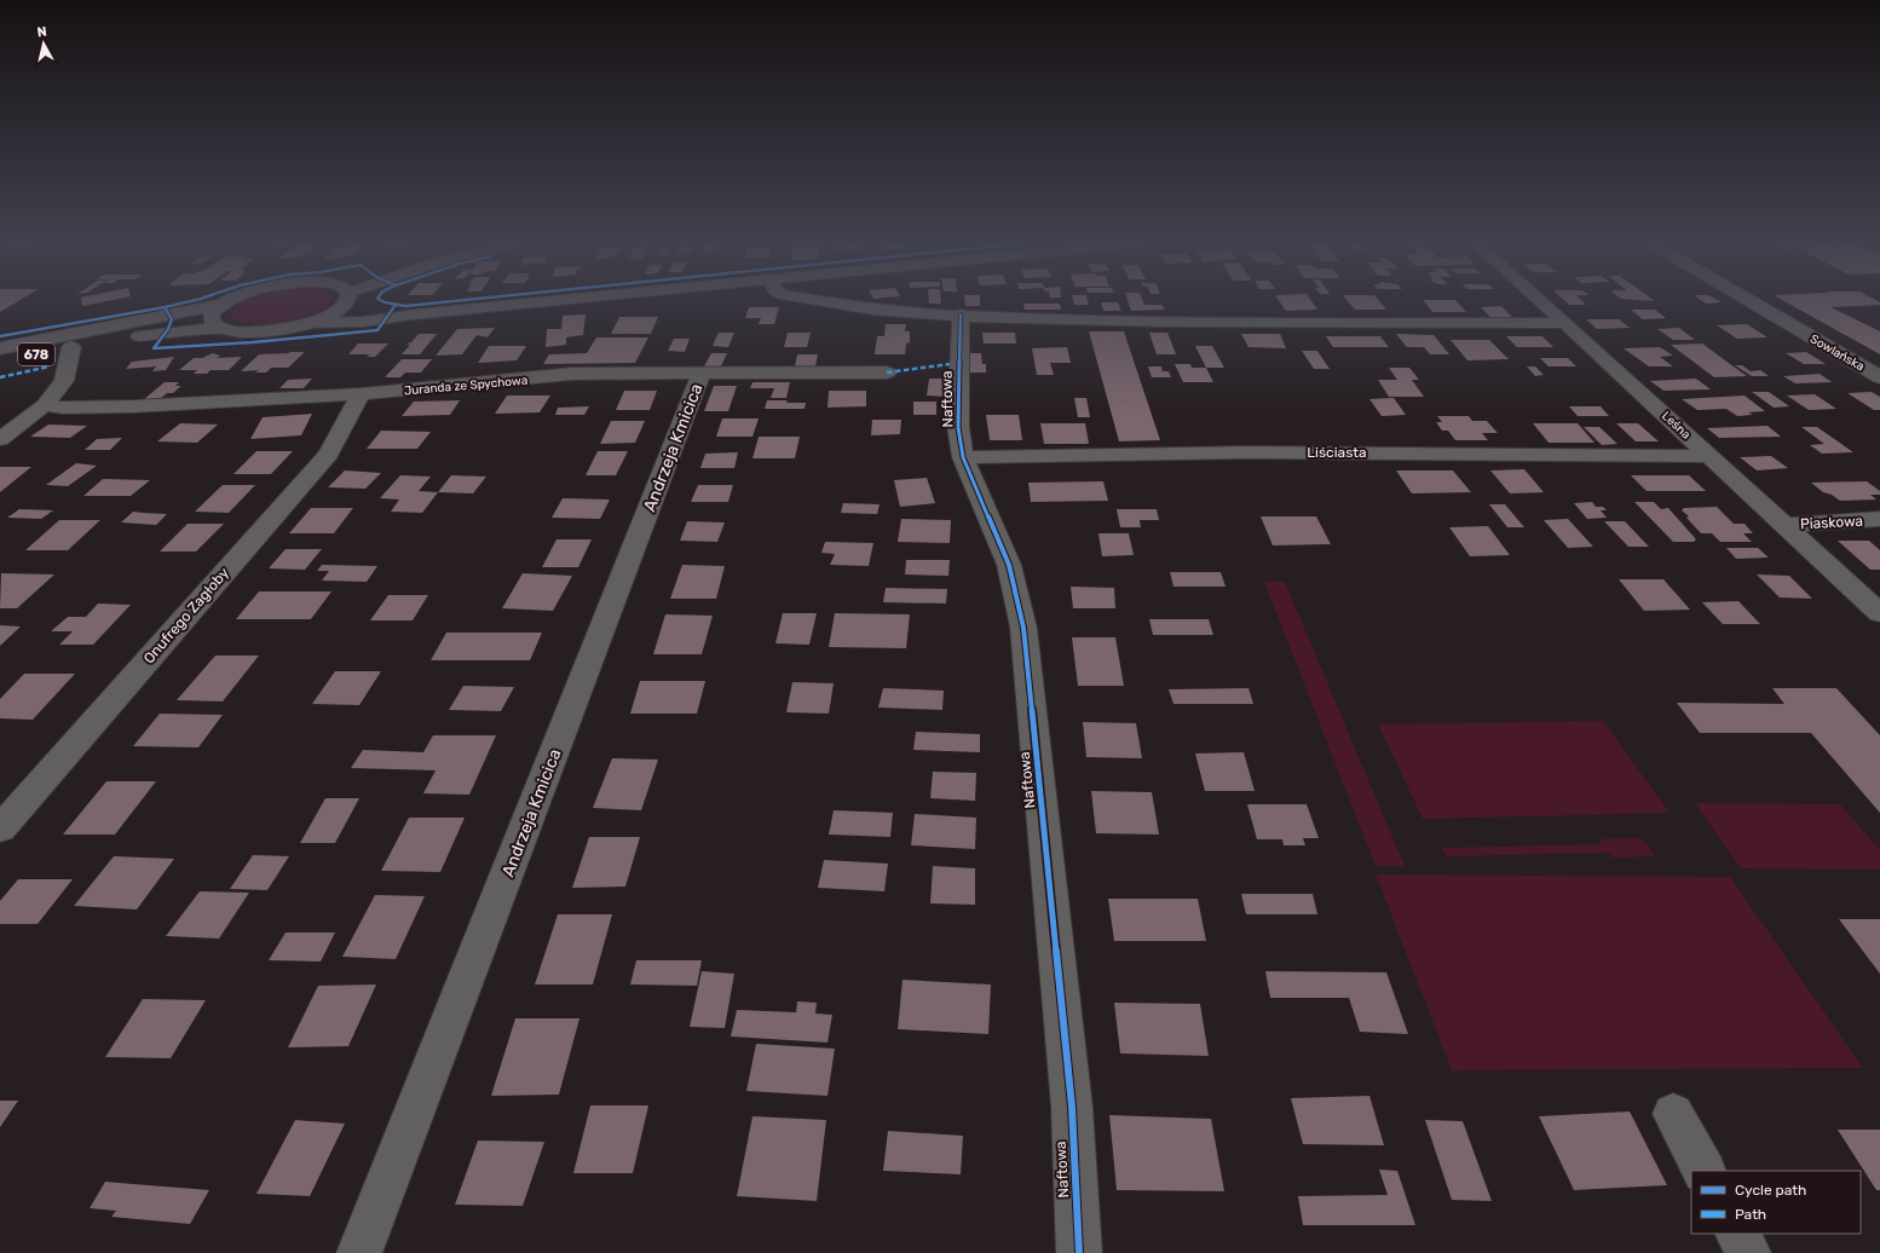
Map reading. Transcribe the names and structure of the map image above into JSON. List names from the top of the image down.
{
  "streets": {
    "highway": ["678"],
    "street": [
      "Sowlańska",
      "Juranda ze Spychowa",
      "Naftowa",
      "Leśna",
      "Andrzeja Kmicica",
      "Liściasta",
      "Piaskowa",
      "Onufrego Zagłoby"
    ]
  },
  "crossings": [
    ["Juranda ze Spychowa", "Andrzeja Kmicica"],
    ["Juranda ze Spychowa", "Onufrego Zagłoby"],
    ["Naftowa", "Liściasta"],
    ["Leśna", "Liściasta"],
    ["Leśna", "Piaskowa"]
  ],
  "legend": ["Cycle path", "Path"],
  "north": "top"
}
